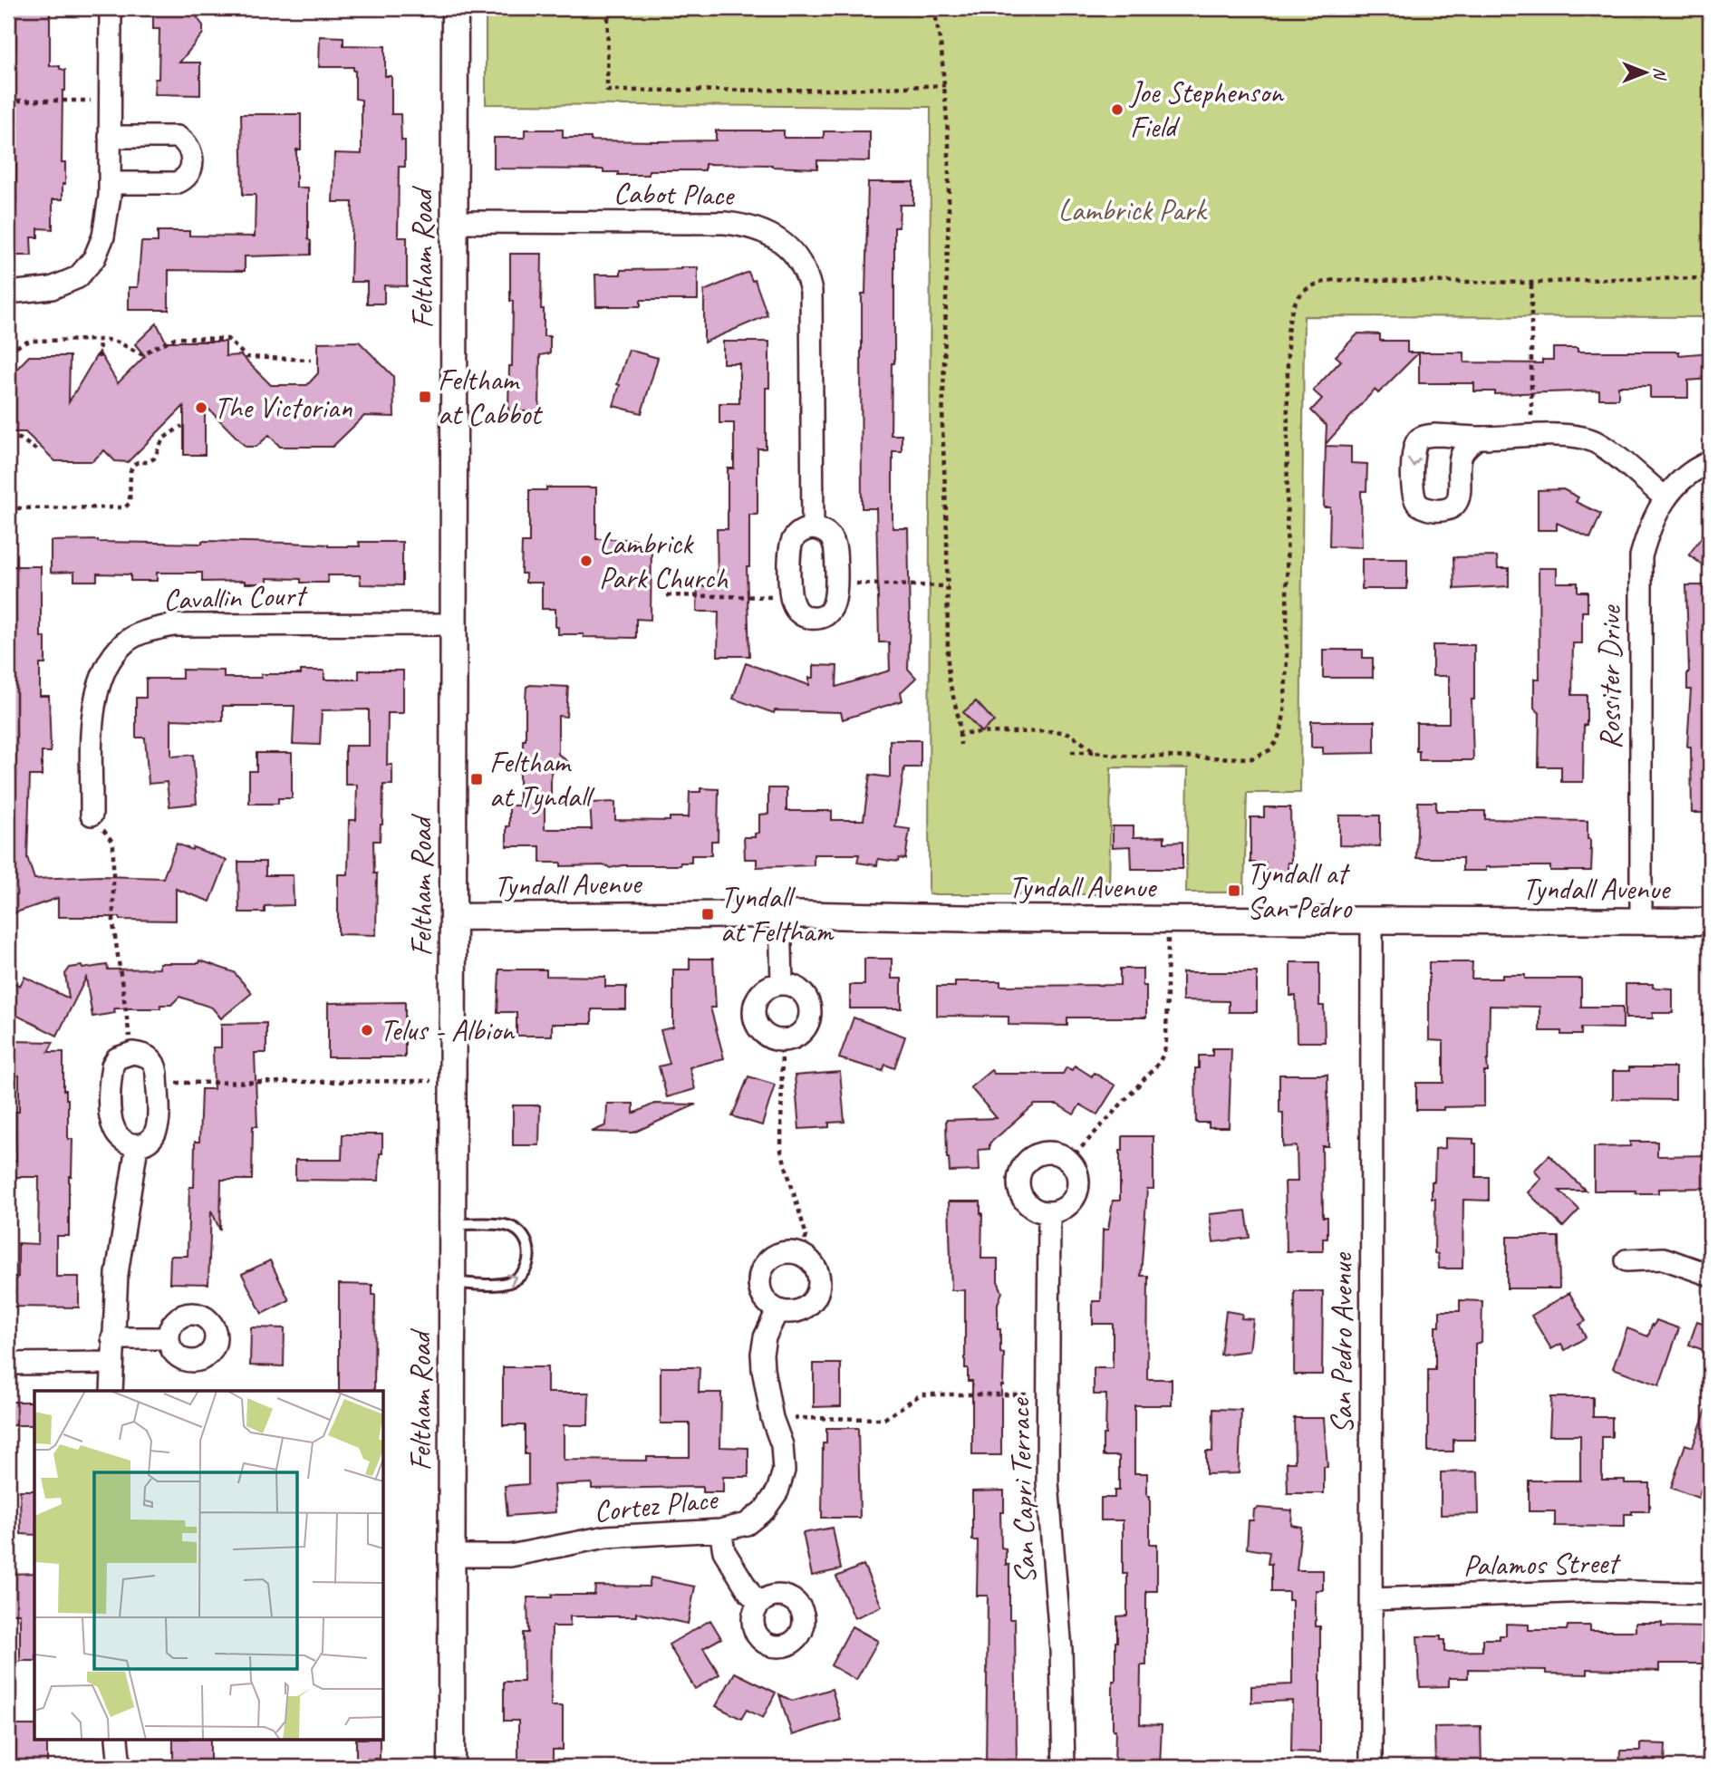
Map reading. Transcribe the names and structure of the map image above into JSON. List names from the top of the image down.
{
  "streets": {
    "street": [
      "Cabot Place",
      "Feltham Road",
      "Cavallin Court",
      "Rossiter Drive",
      "Tyndall Avenue",
      "San Pedro Avenue",
      "San Capri Terrace",
      "Cortez Place",
      "Palamos Street"
    ]
  },
  "crossings": [
    ["Cabot Place", "Feltham Road"],
    ["Feltham Road", "Cavallin Court"],
    ["Feltham Road", "Tyndall Avenue"],
    ["Feltham Road", "Cortez Place"],
    ["Rossiter Drive", "Tyndall Avenue"],
    ["Tyndall Avenue", "San Pedro Avenue"],
    ["San Pedro Avenue", "Palamos Street"]
  ],
  "parks": ["Lambrick Park"],
  "places": {
    "other": [
      "Joe Stephenson Field",
      "The Victorian",
      "Lambrick Park Church",
      "Telus - Albion"
    ],
    "transit": [
      "Feltham at Cabbot",
      "Feltham at Tyndall",
      "Tyndall at San Pedro",
      "Tyndall at Feltham"
    ]
  },
  "north": "right"
}
